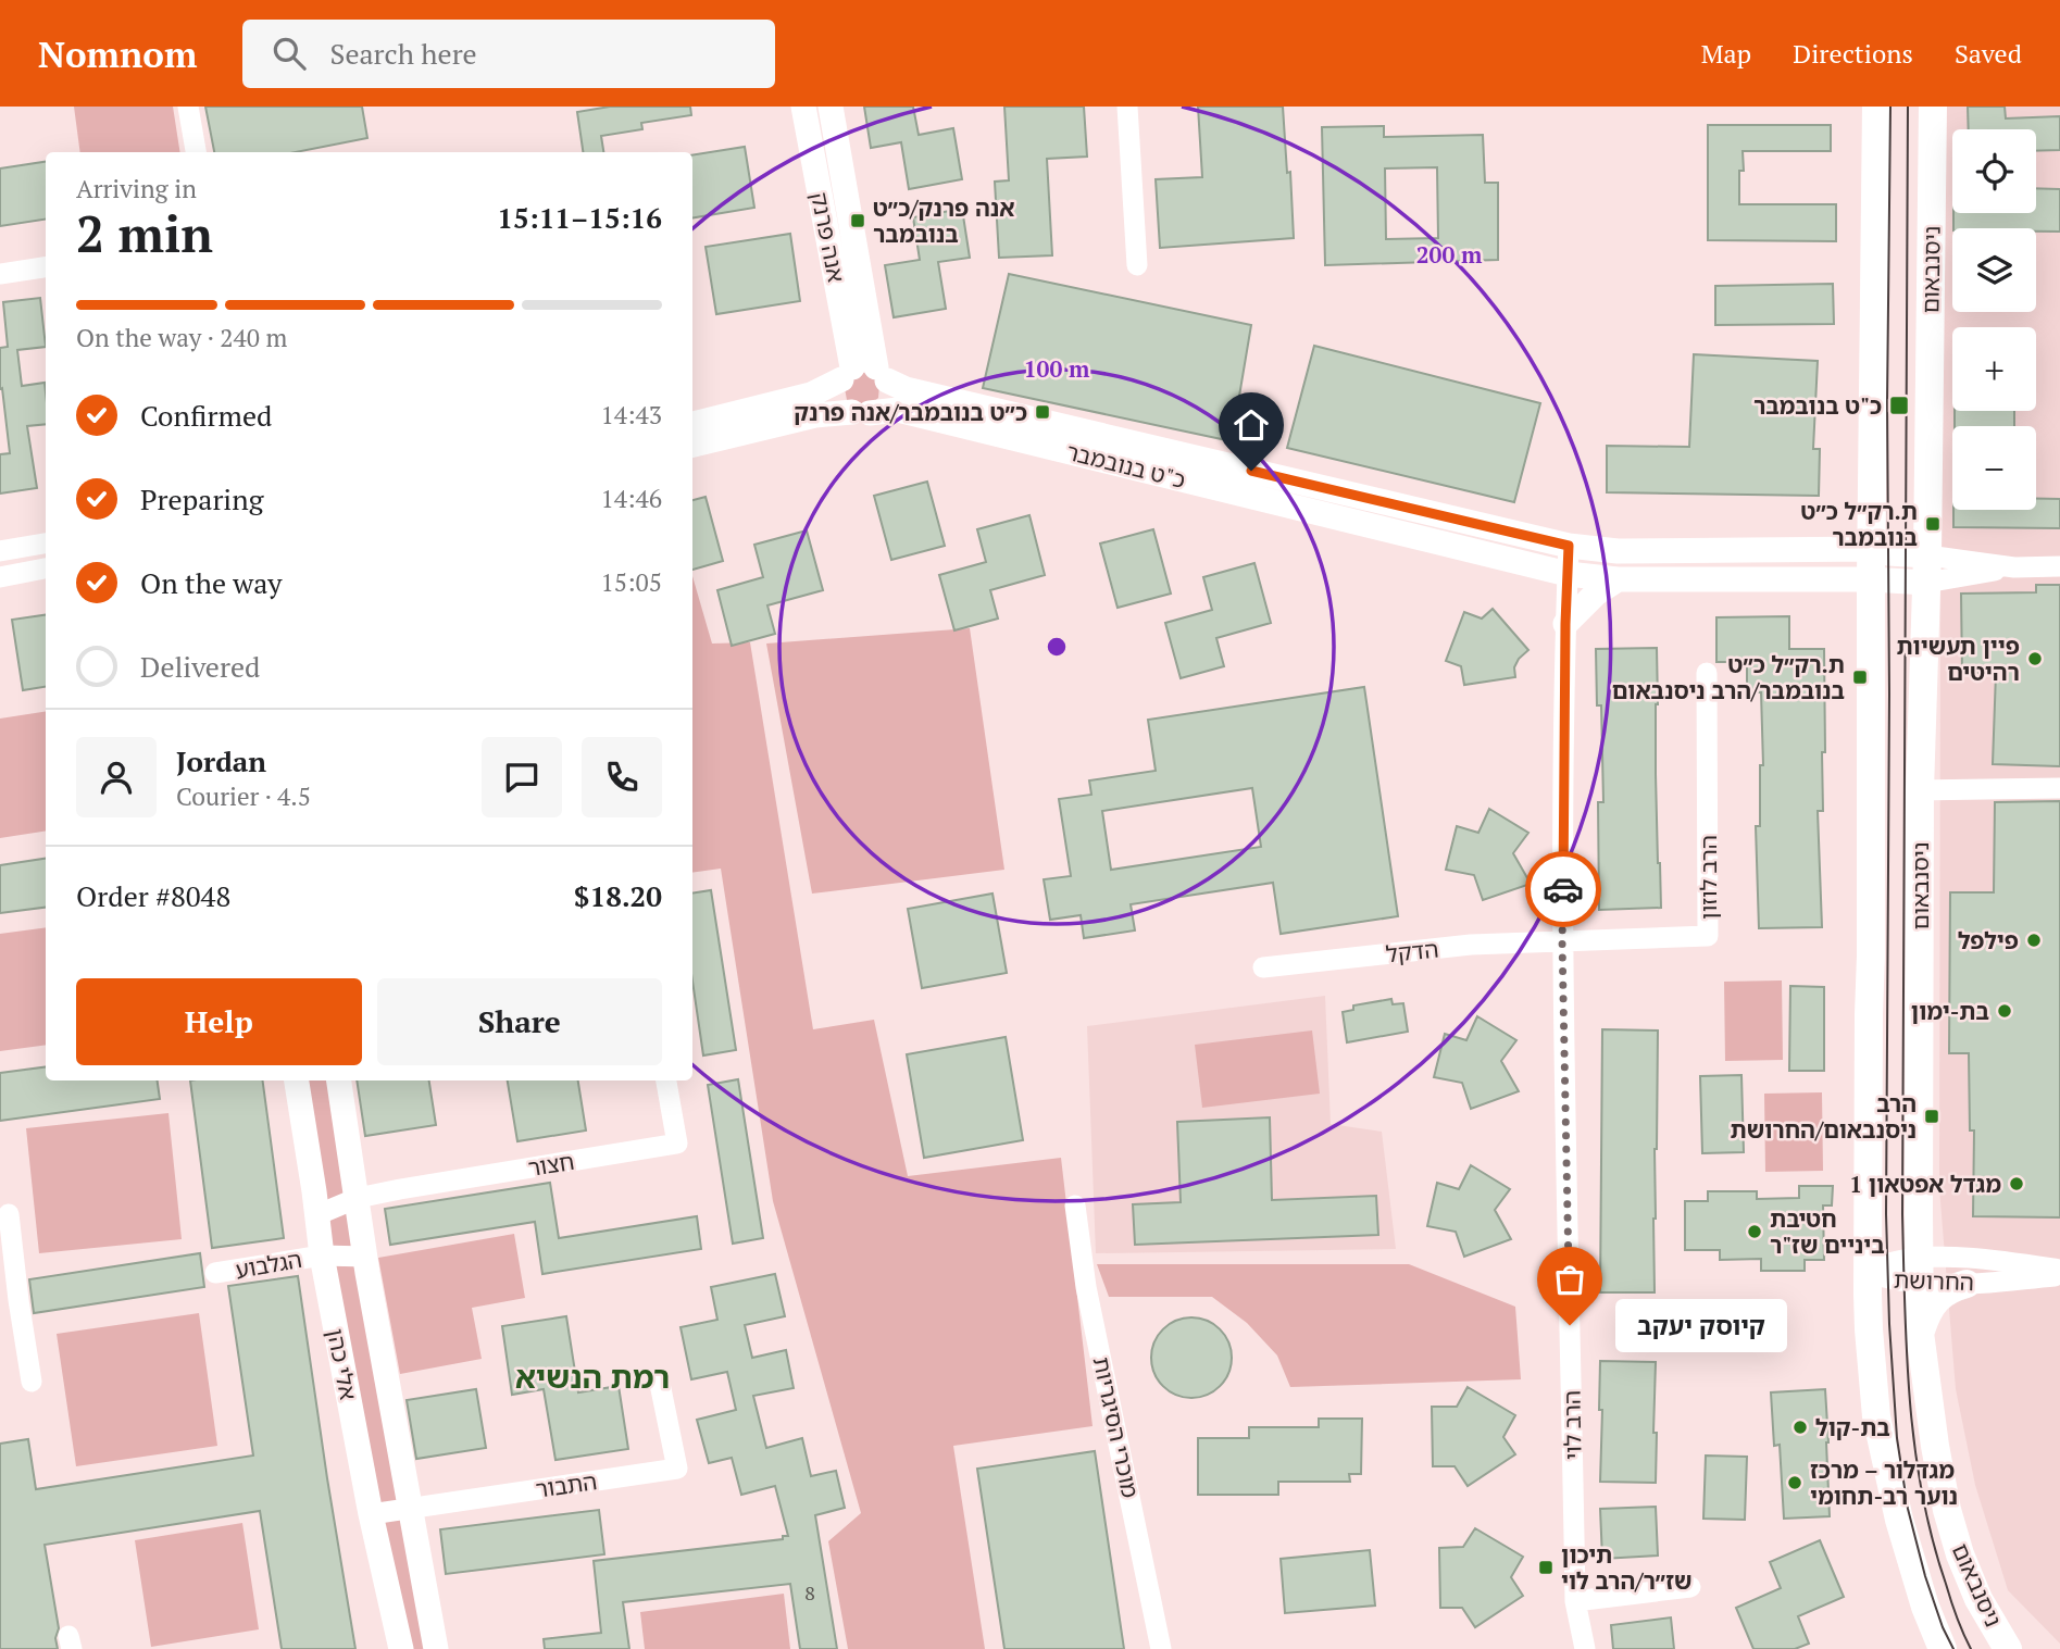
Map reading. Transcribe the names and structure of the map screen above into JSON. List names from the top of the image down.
{
  "streets": {
    "main road": ["ניסנבאום"],
    "street": [
      "אנה פרנק",
      "כ\"ט בנובמבר",
      "הרב לוזון",
      "הדקל",
      "חצור",
      "הגלבוע",
      "החרושת",
      "אלי כהן",
      "הרב לוי",
      "מוכרי הסיגריות",
      "התבור"
    ]
  },
  "crossings": [
    ["אנה פרנק", "כ\"ט בנובמבר"],
    ["ניסנבאום", "כ\"ט בנובמבר"],
    ["ניסנבאום", "החרושת"],
    ["כ\"ט בנובמבר", "הרב לוי"],
    ["הרב לוזון", "הדקל"],
    ["הרב לוזון", "הרב לוי"],
    ["הדקל", "הרב לוי"],
    ["חצור", "אלי כהן"],
    ["הגלבוע", "אלי כהן"],
    ["אלי כהן", "התבור"]
  ],
  "districts": ["רמת הנשיא"],
  "places": {
    "transit": [
      "אנה פרנק/כ״ט בנובמבר",
      "כ\"ט בנובמבר",
      "כ״ט בנובמבר/אנה פרנק",
      "ת.רק״ל כ״ט בנובמבר",
      "ת.רק״ל כ״ט בנובמבר/הרב ניסנבאום",
      "הרב ניסנבאום/החרושת",
      "תיכון שז״ר/הרב לוי"
    ],
    "other": [
      "פיין תעשיות רהיטים",
      "פילפל",
      "בת-ימון",
      "מגדל אפטאון 1",
      "חטיבת ביניים שז\"ר",
      "קיוסק יעקב",
      "בת-קול",
      "מגדלור – מרכז נוער רב-תחומי"
    ]
  },
  "house_numbers": ["8"],
  "page": {
    "header": "Nomnom",
    "search": "Search here",
    "nav": ["Map", "Directions", "Saved"],
    "map_buttons": ["+", "−"],
    "heading": ["2 min", "Arriving in", "15:11–15:16"],
    "panel": [
      "Jordan",
      "Courier · 4.5",
      "Order #8048",
      "$18.20"
    ],
    "bar": "On the way · 240 m",
    "list": [
      ["Confirmed", "14:43"],
      ["Preparing", "14:46"],
      ["On the way", "15:05"],
      "Delivered"
    ],
    "buttons": ["Help", "Share"],
    "bubble": "קיוסק יעקב"
  },
  "rings": ["200 m", "100 m"]
}
